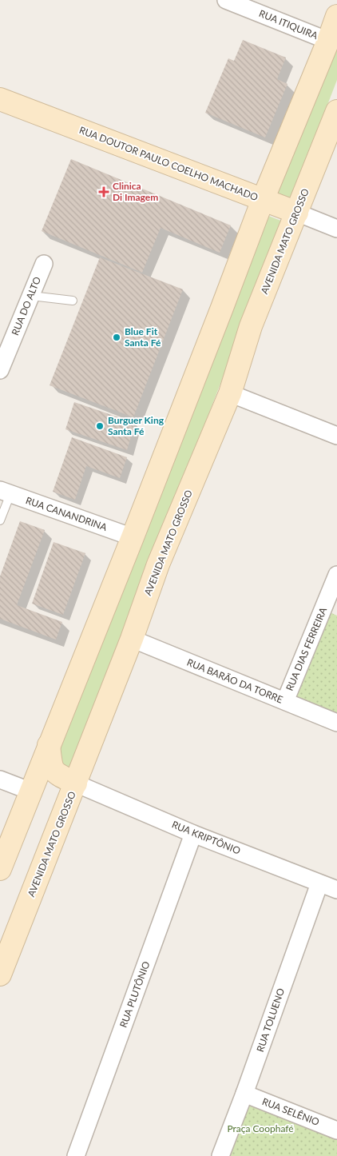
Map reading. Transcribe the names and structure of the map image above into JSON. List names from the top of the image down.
{
  "streets": {
    "main road": ["RUA DOUTOR PAULO COELHO MACHADO", "AVENIDA MATO GROSSO"],
    "street": [
      "RUA ITIQUIRA",
      "RUA DO ALTO",
      "RUA CANANDRINA",
      "RUA DIAS FERREIRA",
      "RUA BARÃO DA TORRE",
      "RUA KRIPTÔNIO",
      "RUA PLUTÔNIO",
      "RUA TOLUENO",
      "RUA SELÊNIO"
    ]
  },
  "crossings": [
    ["RUA DOUTOR PAULO COELHO MACHADO", "AVENIDA MATO GROSSO"],
    ["AVENIDA MATO GROSSO", "RUA BARÃO DA TORRE"],
    ["AVENIDA MATO GROSSO", "RUA KRIPTÔNIO"],
    ["RUA DIAS FERREIRA", "RUA BARÃO DA TORRE"],
    ["RUA KRIPTÔNIO", "RUA PLUTÔNIO"],
    ["RUA KRIPTÔNIO", "RUA TOLUENO"],
    ["RUA TOLUENO", "RUA SELÊNIO"]
  ],
  "parks": ["Praça Coophafé"],
  "places": {
    "health": ["Clinica Di Imagem"],
    "other": ["Blue Fit Santa Fé", "Burguer King Santa Fé"]
  }
}
